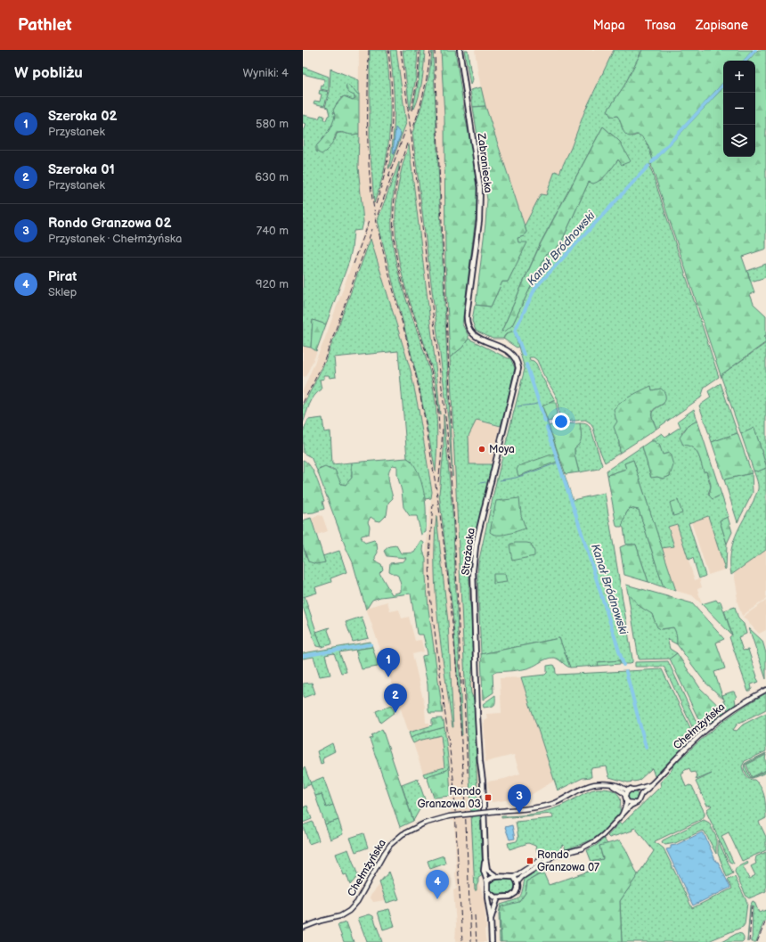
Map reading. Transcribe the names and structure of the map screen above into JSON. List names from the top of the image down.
{
  "streets": {
    "main road": ["Zabraniecka", "Strażacka"],
    "street": ["Chełmżyńska"]
  },
  "crossings": [
    ["Zabraniecka", "Strażacka"]
  ],
  "water": ["Kanał Bródnowski"],
  "places": {
    "other": ["Moya"],
    "transit": ["Rondo Granzowa 03", "Rondo Granzowa 07"]
  },
  "page": {
    "header": "Pathlet",
    "nav": ["Mapa", "Trasa", "Zapisane"],
    "heading": ["W pobliżu", "Wyniki: 4"],
    "map_buttons": ["+", "−"],
    "list": [
      {
        "mark": "1",
        "name": "Szeroka 02",
        "note": "Przystanek",
        "value": "580 m"
      },
      {
        "mark": "2",
        "name": "Szeroka 01",
        "note": "Przystanek",
        "value": "630 m"
      },
      {
        "mark": "3",
        "name": "Rondo Granzowa 02",
        "note": "Przystanek · Chełmżyńska",
        "value": "740 m"
      },
      {
        "mark": "4",
        "name": "Pirat",
        "note": "Sklep",
        "value": "920 m"
      }
    ],
    "pins": [
      "1",
      "2",
      "3",
      "4"
    ]
  }
}
